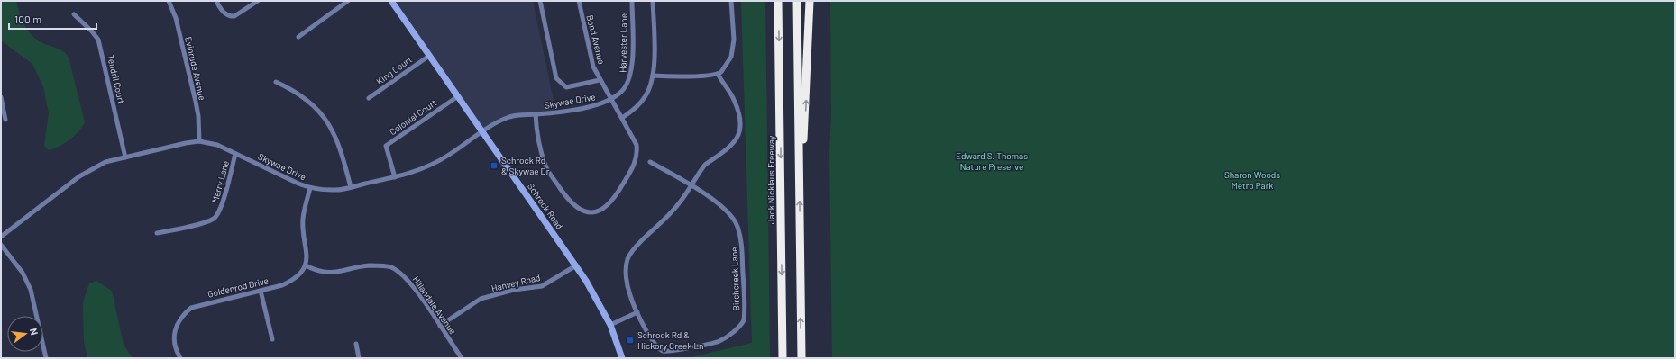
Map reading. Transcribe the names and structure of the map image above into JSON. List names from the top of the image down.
{
  "streets": {
    "highway": ["Jack Nicklaus Freeway"],
    "main road": ["Schrock Road"],
    "street": [
      "Bond Avenue",
      "Harvester Lane",
      "Evinrude Avenue",
      "King Court",
      "Tendril Court",
      "Skywae Drive",
      "Colonial Court",
      "Merry Lane",
      "Birchcreek Lane",
      "Hanvey Road",
      "Goldenrod Drive",
      "Hillandale Avenue"
    ]
  },
  "crossings": [
    ["Bond Avenue", "Harvester Lane"],
    ["Bond Avenue", "Skywae Drive"],
    ["Harvester Lane", "Skywae Drive"],
    ["Evinrude Avenue", "Skywae Drive"],
    ["King Court", "Schrock Road"],
    ["Tendril Court", "Skywae Drive"],
    ["Skywae Drive", "Colonial Court"],
    ["Skywae Drive", "Merry Lane"],
    ["Skywae Drive", "Schrock Road"],
    ["Colonial Court", "Schrock Road"],
    ["Schrock Road", "Hanvey Road"],
    ["Hanvey Road", "Hillandale Avenue"],
    ["Goldenrod Drive", "Hillandale Avenue"]
  ],
  "parks": ["Edward S. Thomas Nature Preserve", "Sharon Woods Metro Park"],
  "places": {
    "transit": ["Schrock Rd & Skywae Dr", "Schrock Rd & Hickory Creek Ln"]
  },
  "scale_bar": "100 m",
  "north": "right"
}
